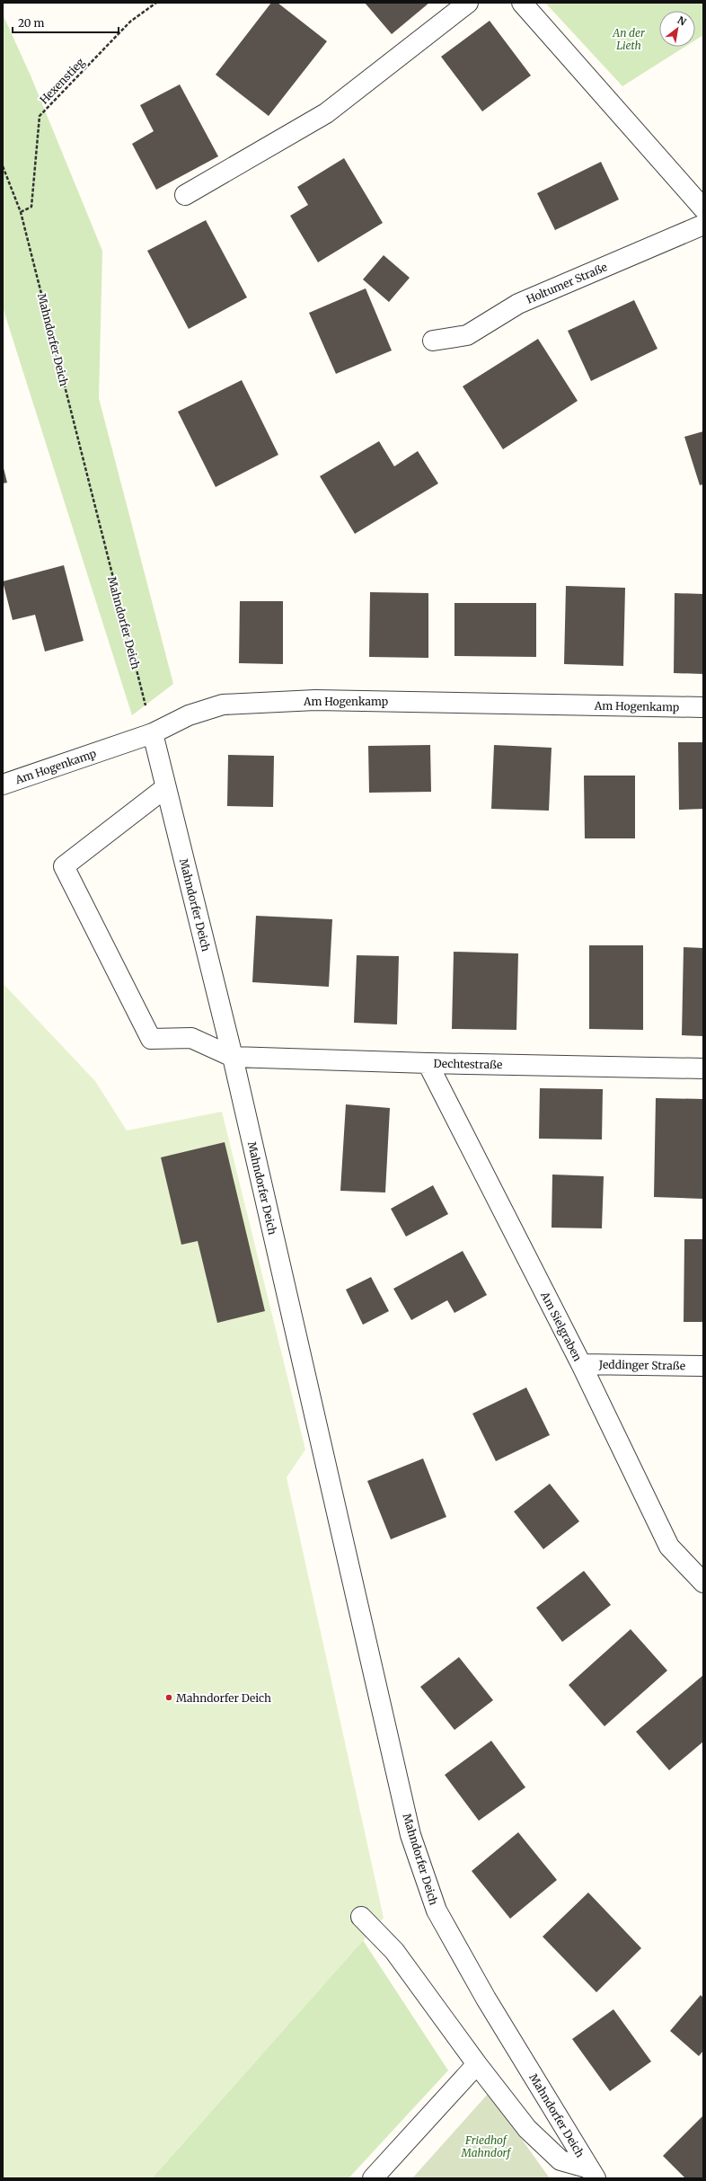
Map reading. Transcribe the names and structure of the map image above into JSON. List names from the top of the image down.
{
  "streets": {
    "street": [
      "Holtumer Straße",
      "Mahndorfer Deich",
      "Am Hogenkamp",
      "Dechtestraße",
      "Am Sielgraben",
      "Jeddinger Straße"
    ],
    "path": ["Hexenstieg"]
  },
  "crossings": [
    ["Hexenstieg", "Mahndorfer Deich"],
    ["Mahndorfer Deich", "Am Hogenkamp"],
    ["Mahndorfer Deich", "Dechtestraße"],
    ["Dechtestraße", "Am Sielgraben"],
    ["Am Sielgraben", "Jeddinger Straße"]
  ],
  "parks": ["An der Lieth", "Friedhof Mahndorf"],
  "places": ["Mahndorfer Deich"],
  "scale_bar": "20 m",
  "north": "top right"
}
